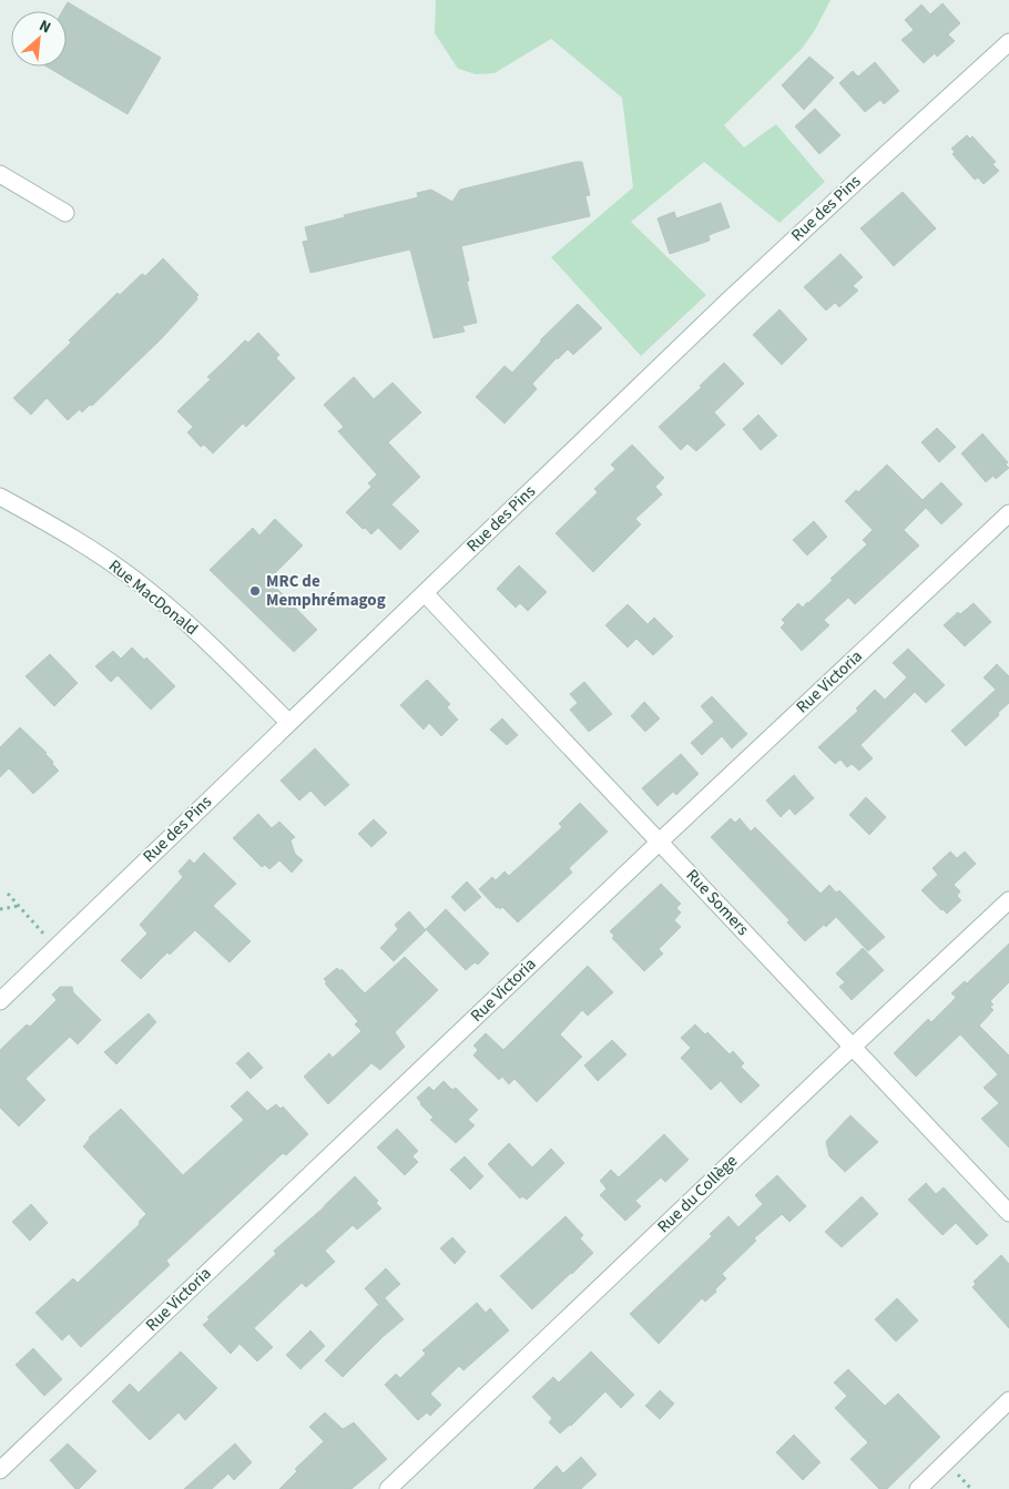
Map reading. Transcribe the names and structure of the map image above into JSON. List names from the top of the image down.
{
  "streets": {
    "street": [
      "Rue des Pins",
      "Rue MacDonald",
      "Rue Victoria",
      "Rue Somers",
      "Rue du Collège"
    ]
  },
  "crossings": [
    ["Rue des Pins", "Rue MacDonald"],
    ["Rue des Pins", "Rue Somers"],
    ["Rue Victoria", "Rue Somers"],
    ["Rue Somers", "Rue du Collège"]
  ],
  "places": ["MRC de Memphrémagog"],
  "north": "top right"
}
